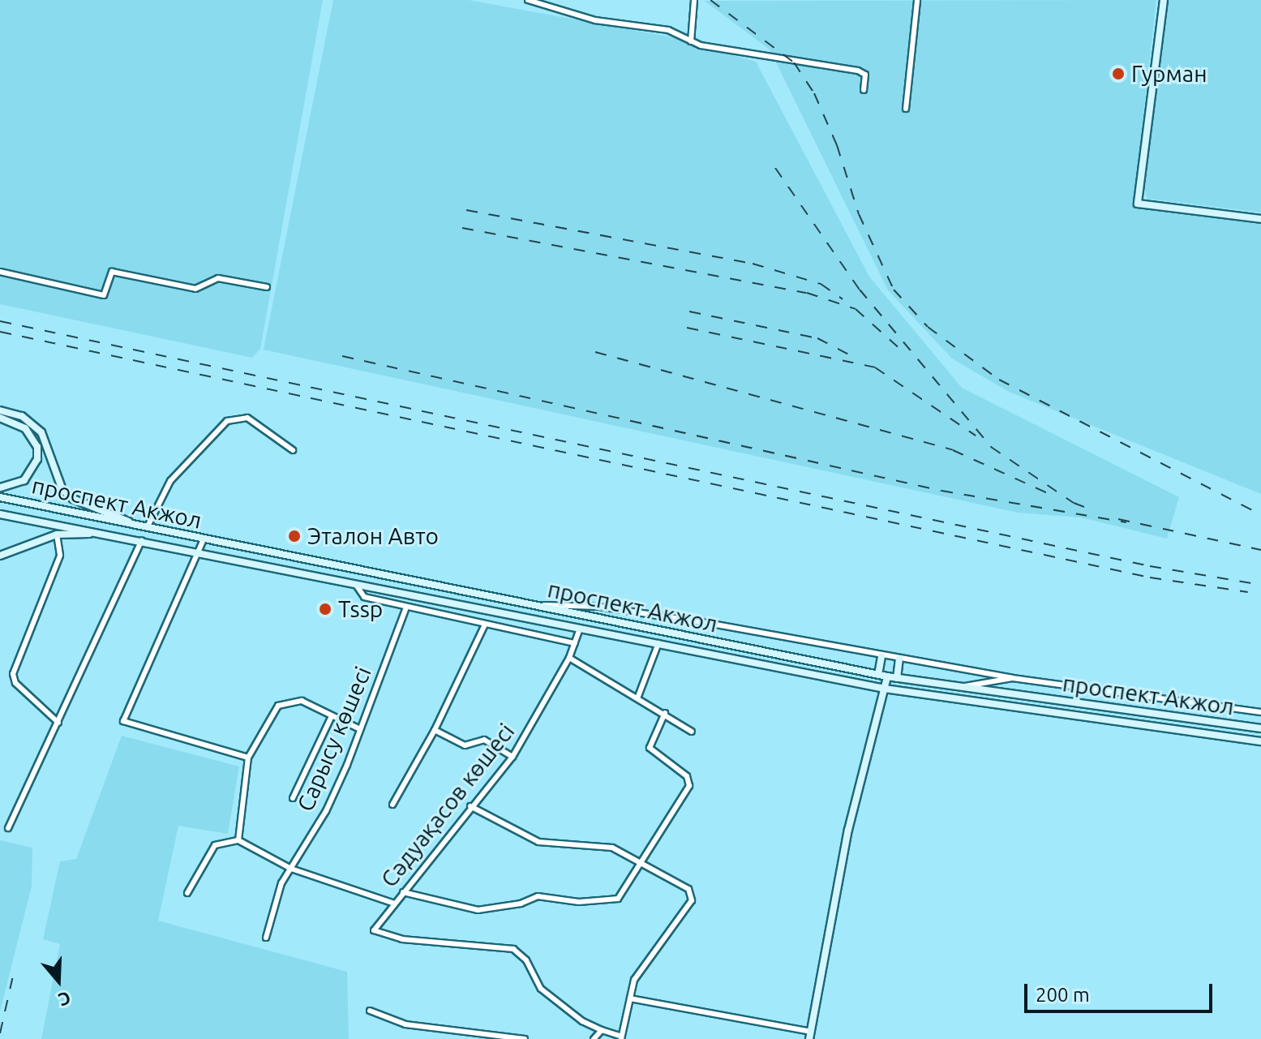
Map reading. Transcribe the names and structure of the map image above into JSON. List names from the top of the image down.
{
  "streets": {
    "main road": ["проспект Акжол"],
    "street": ["Сарысу көшесі", "Сәдуақасов көшесі"]
  },
  "crossings": [
    ["проспект Акжол", "Сәдуақасов көшесі"]
  ],
  "places": ["Гурман", "Эталон Авто", "Tssp"],
  "scale_bar": "200 m",
  "north": "bottom"
}
